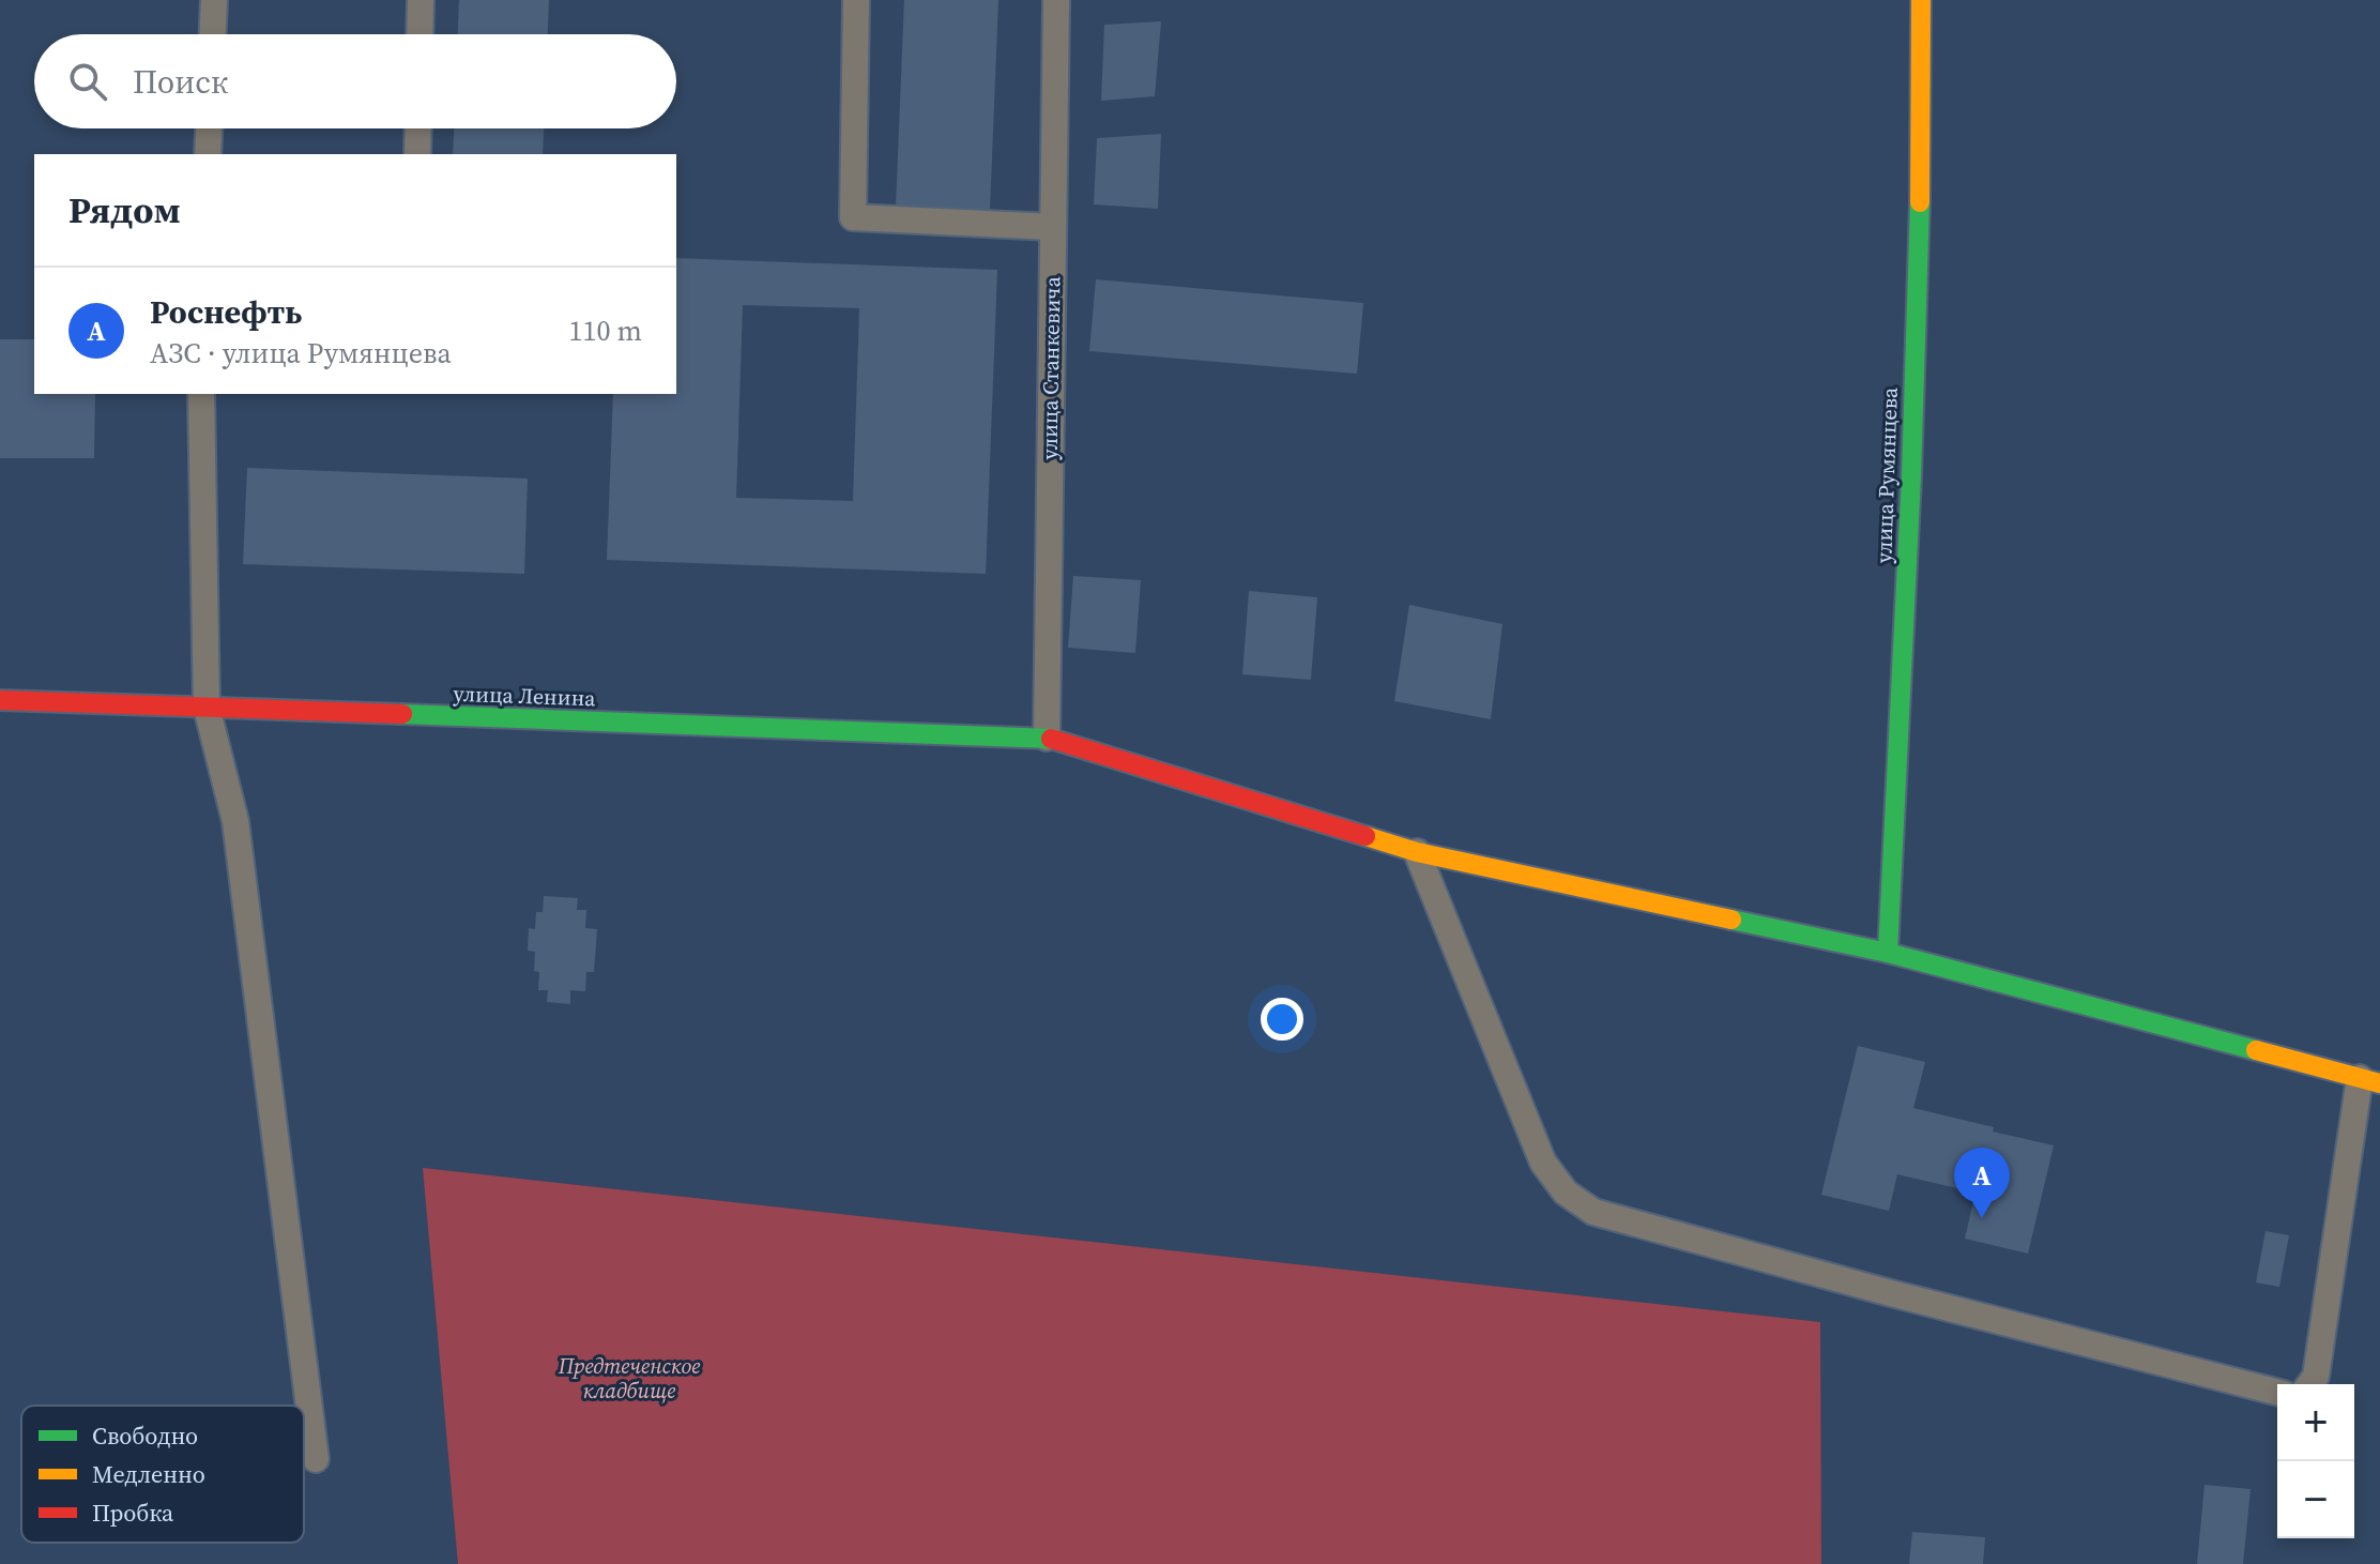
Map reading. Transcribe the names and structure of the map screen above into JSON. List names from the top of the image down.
{
  "streets": {
    "street": ["улица Румянцева", "улица Ленина"],
    "lane": ["улица Станкевича"]
  },
  "crossings": [
    ["улица Станкевича", "улица Ленина"],
    ["улица Румянцева", "улица Ленина"]
  ],
  "parks": ["Предтеченское кладбище"],
  "legend": ["Свободно", "Медленно", "Пробка"],
  "page": {
    "search": "Поиск",
    "heading": "Рядом",
    "list": [
      {
        "mark": "A",
        "name": "Роснефть",
        "note": "АЗС · улица Румянцева",
        "value": "110 m"
      }
    ],
    "pins": "A",
    "map_buttons": ["+", "−"]
  }
}
